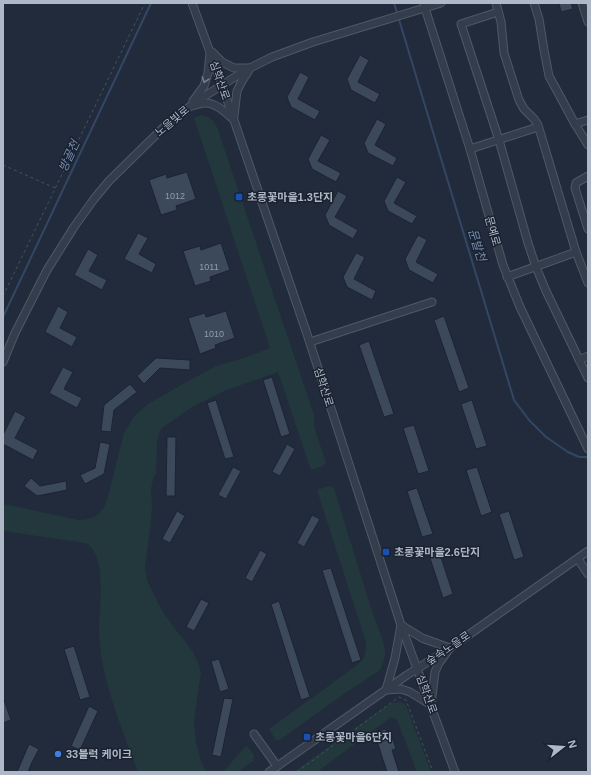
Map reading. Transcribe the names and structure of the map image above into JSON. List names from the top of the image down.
{
  "streets": {
    "street": [
      "심학산로",
      "노을빛로",
      "문예로",
      "숲속노을로"
    ]
  },
  "crossings": [
    ["심학산로", "노을빛로"],
    ["심학산로", "숲속노을로"],
    ["노을빛로", "문예로"]
  ],
  "water": ["방골천", "문발천"],
  "places": {
    "transit": ["초롱꽃마을1.3단지", "초롱꽃마을2.6단지", "초롱꽃마을6단지"],
    "other": ["33블럭 케이크"]
  },
  "house_numbers": ["1012", "1011", "1010"],
  "north": "right"
}
